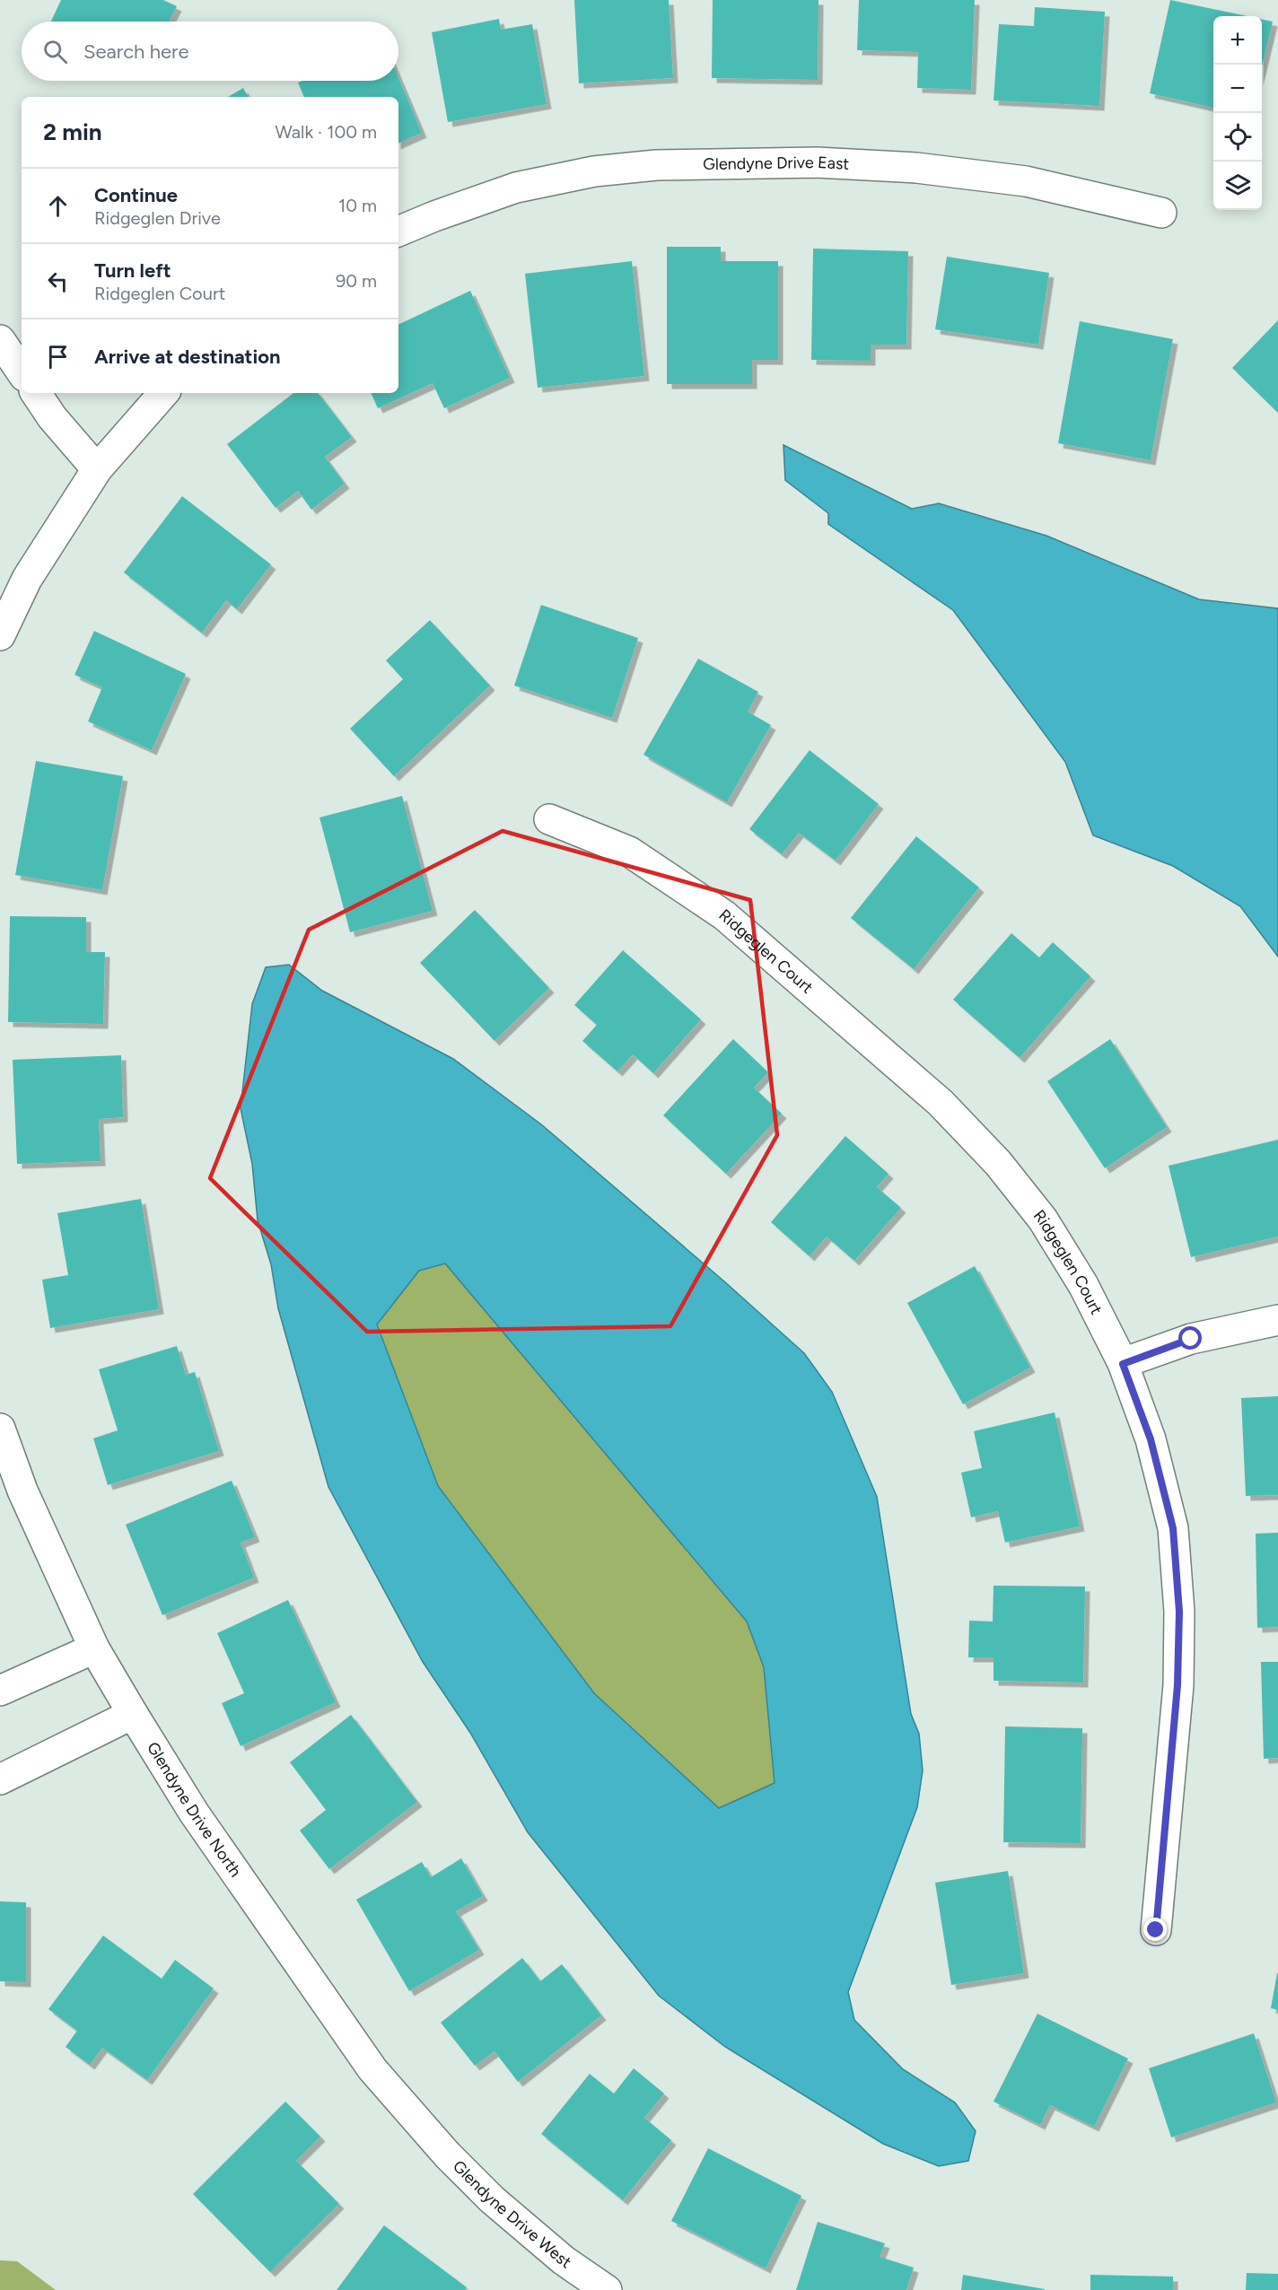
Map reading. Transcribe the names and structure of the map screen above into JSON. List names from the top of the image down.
{
  "streets": {
    "street": [
      "Glendyne Drive East",
      "Ridgeglen Court",
      "Glendyne Drive North",
      "Glendyne Drive West"
    ]
  },
  "crossings": [
    ["Glendyne Drive North", "Glendyne Drive West"]
  ],
  "page": {
    "map_buttons": ["+", "−"],
    "search": "Search here",
    "heading": ["2 min", "Walk · 100 m"],
    "list": [
      ["Continue", "Ridgeglen Drive", "10 m"],
      ["Turn left", "Ridgeglen Court", "90 m"],
      "Arrive at destination"
    ]
  }
}
